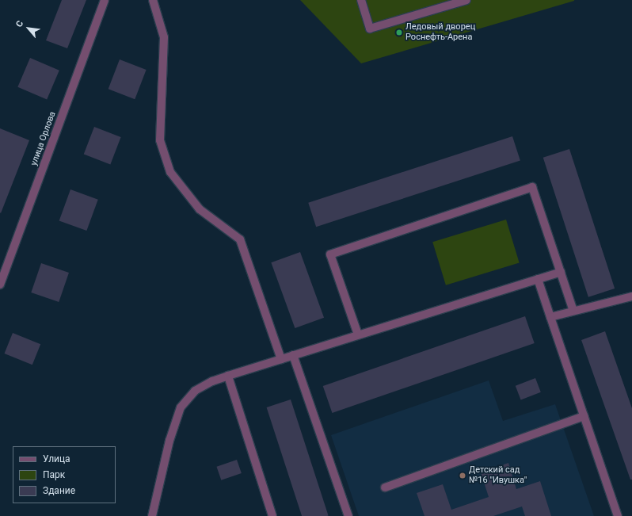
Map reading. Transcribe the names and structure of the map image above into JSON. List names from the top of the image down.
{
  "streets": {
    "street": ["улица Орлова"]
  },
  "places": ["Ледовый дворец Роснефть-Арена", "Детский сад №16 \"Ивушка\""],
  "legend": ["Улица", "Парк", "Здание"],
  "north": "top left"
}
